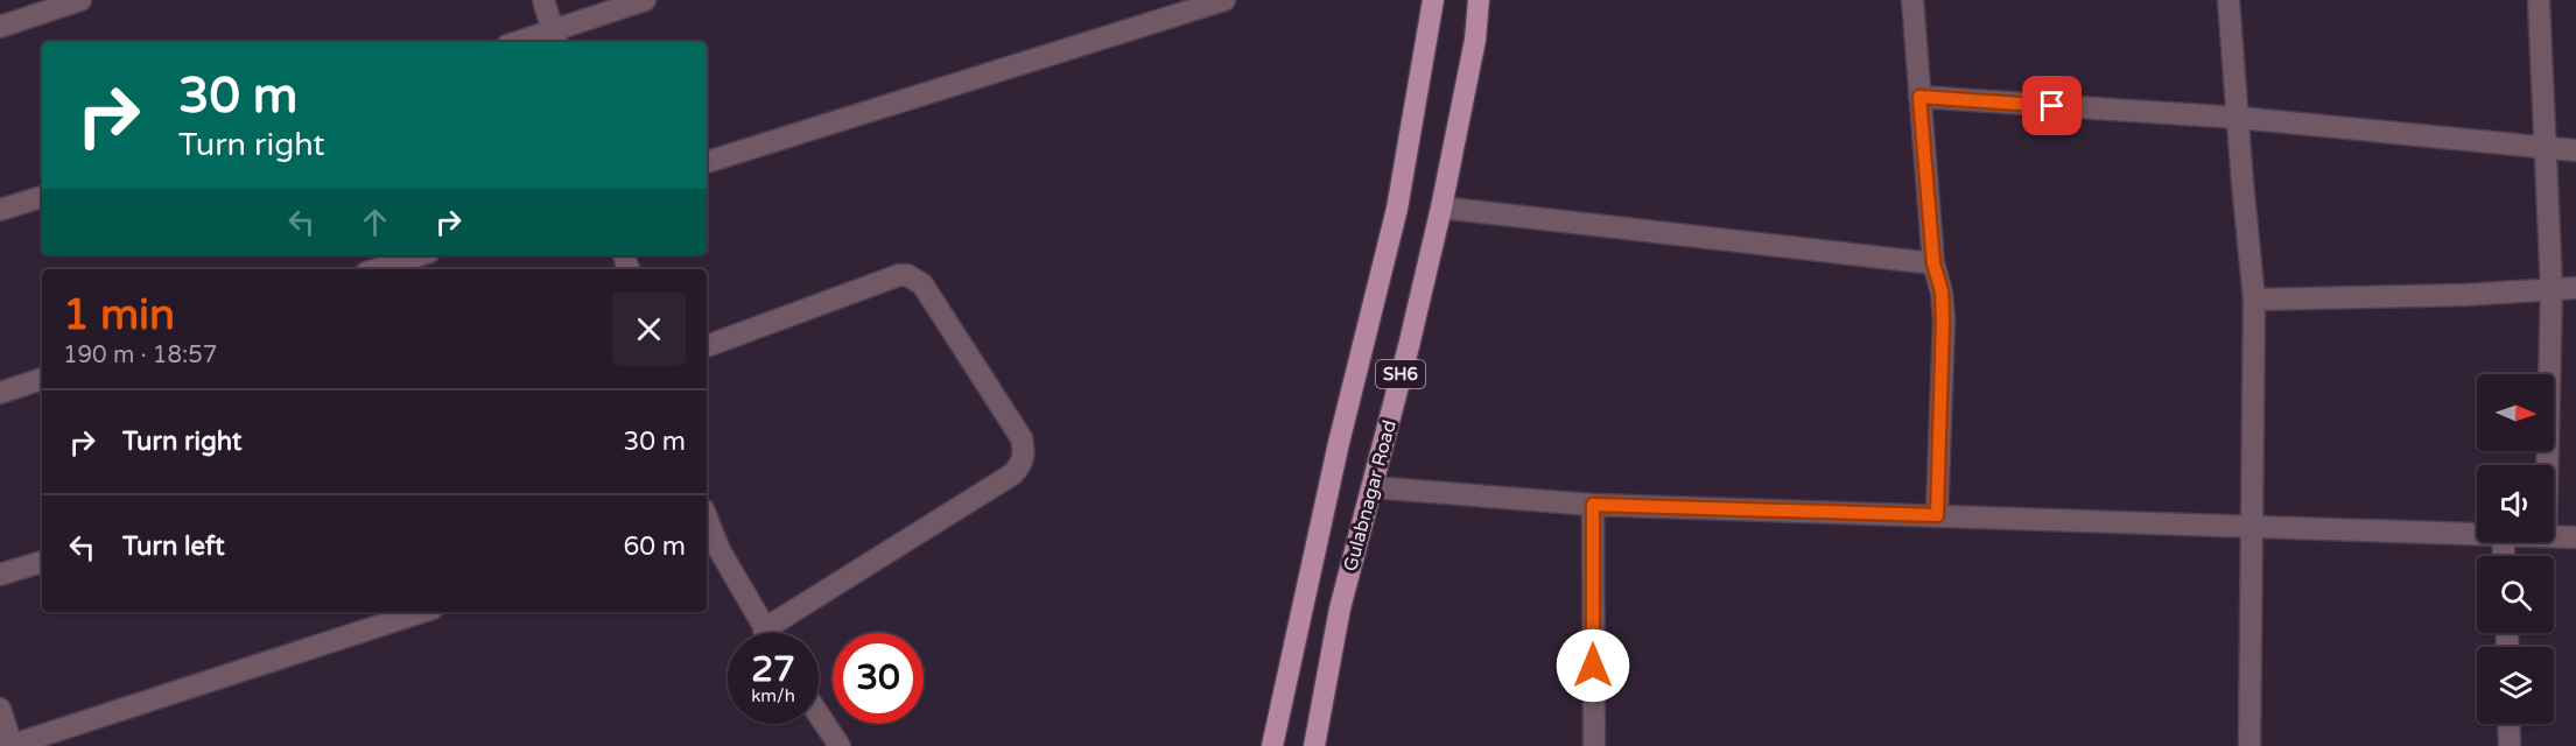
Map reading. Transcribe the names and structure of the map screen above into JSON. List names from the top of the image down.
{
  "streets": {
    "main road": ["SH6", "Gulabnagar Road"]
  },
  "north": "right",
  "page": {
    "turn": ["30 m", "Turn right"],
    "heading": ["1 min", "190 m · 18:57"],
    "list": [
      {
        "name": "Turn right",
        "value": "30 m"
      },
      {
        "name": "Turn left",
        "value": "60 m"
      }
    ],
    "speed": "27 km/h",
    "limit": "30"
  }
}
